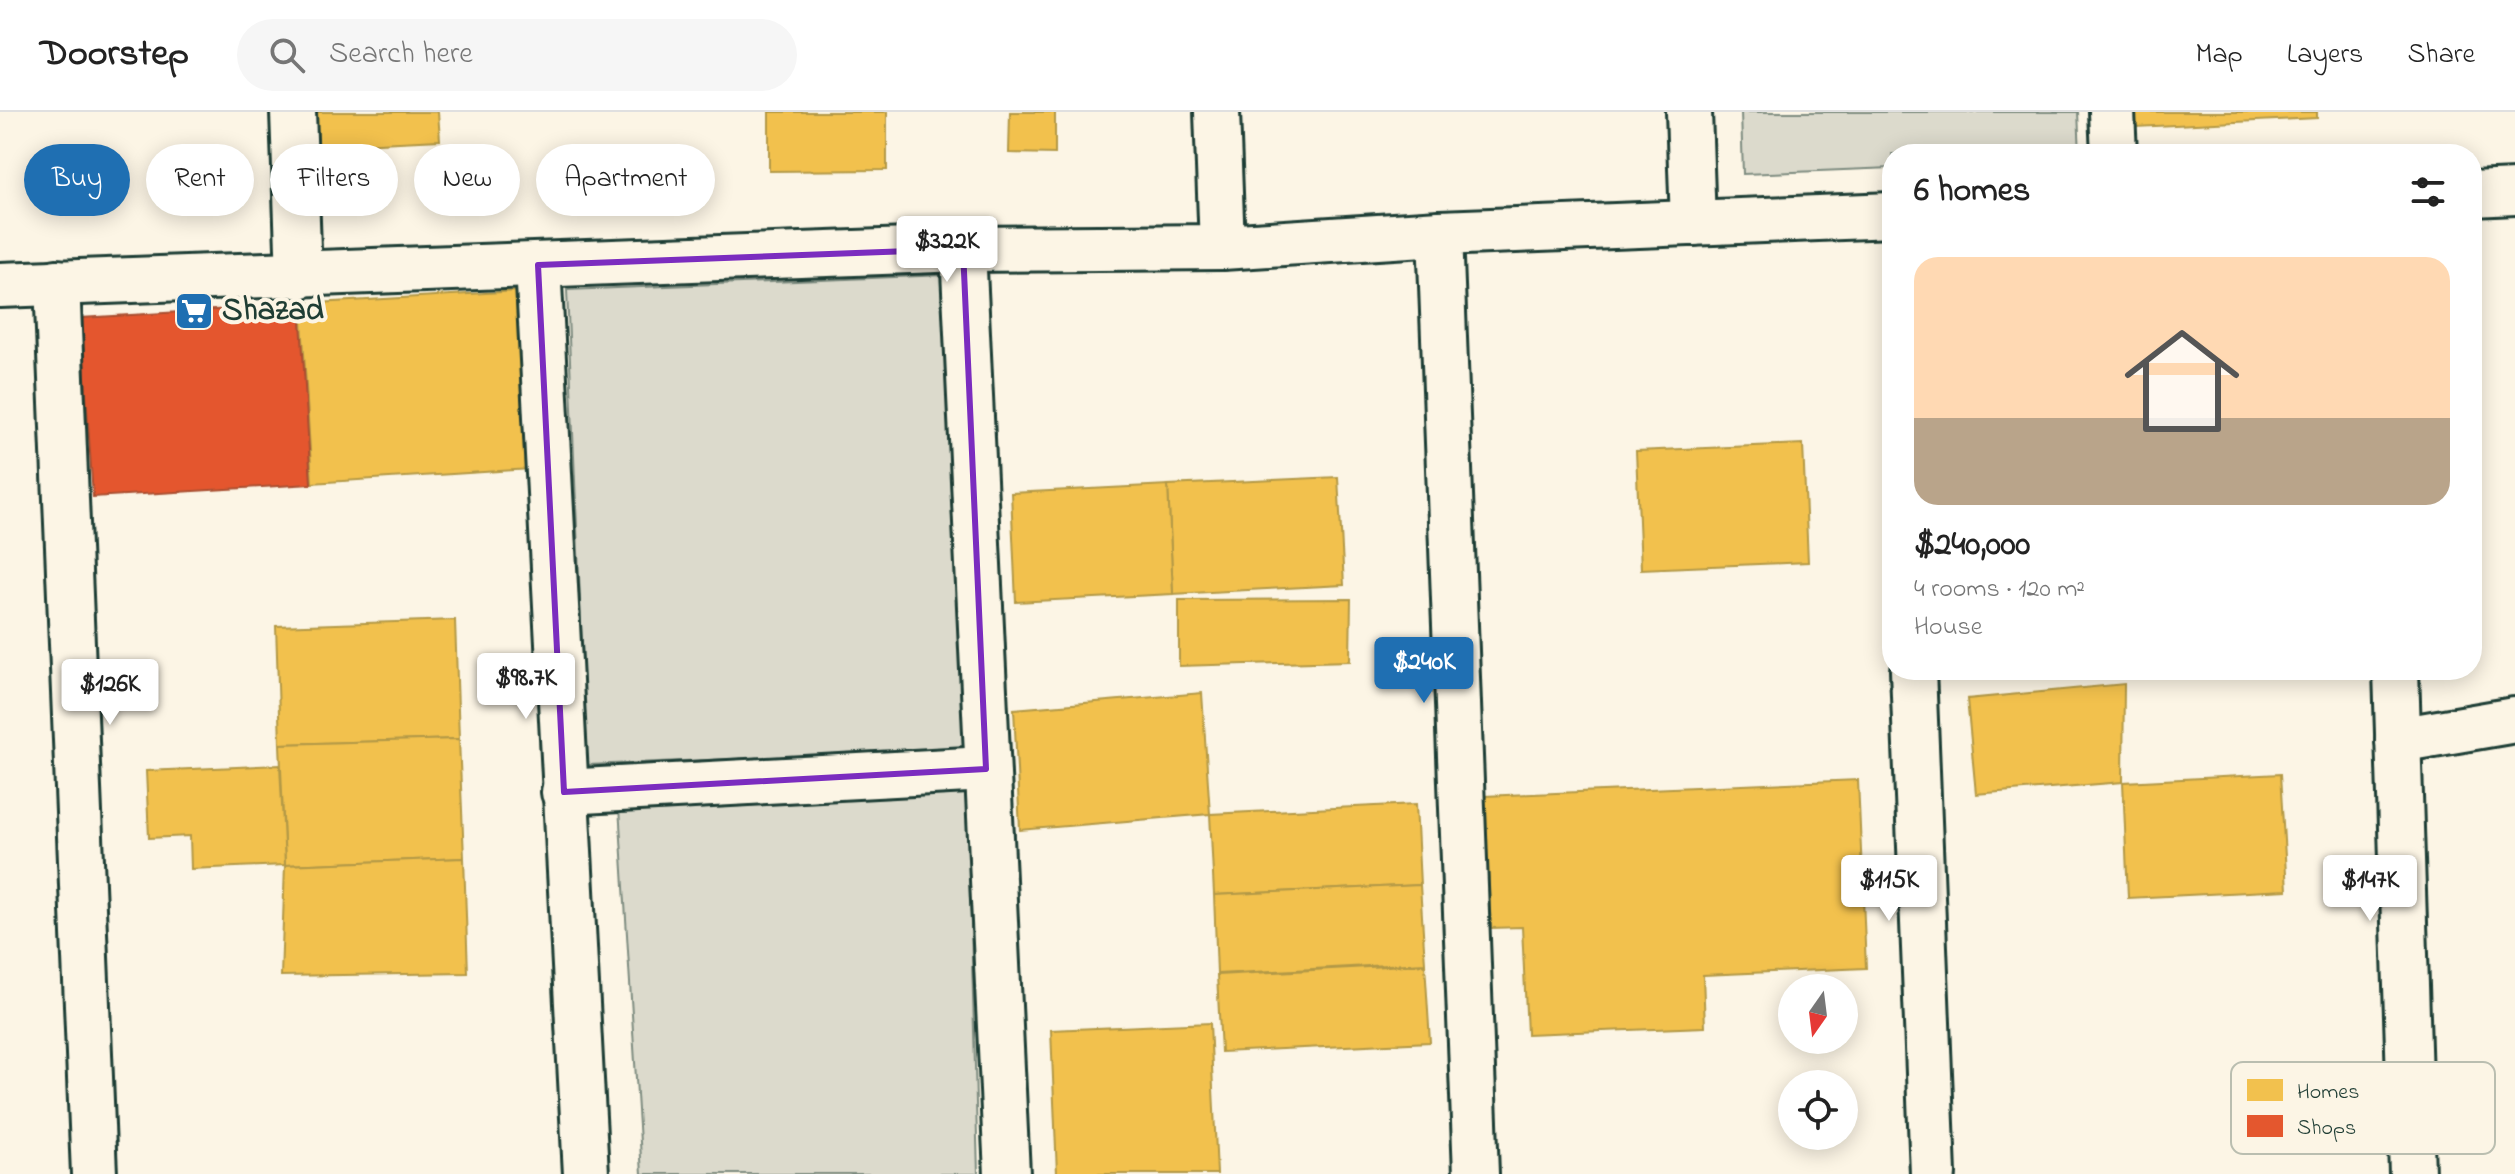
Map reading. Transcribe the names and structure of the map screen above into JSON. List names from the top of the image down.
{
  "places": {
    "supermarket": ["Shazad"]
  },
  "legend": ["Homes", "Shops"],
  "north": "bottom",
  "page": {
    "header": "Doorstep",
    "search": "Search here",
    "nav": ["Map", "Layers", "Share"],
    "chip": [
      "Buy",
      "Rent",
      "Filters",
      "New",
      "Apartment"
    ],
    "heading": "6 homes",
    "price": [
      "$322K",
      "$240K",
      "$98.7K",
      "$126K",
      "$115K",
      "$147K"
    ],
    "list": [
      {
        "name": "$240,000",
        "note": "4 rooms · 120 m² · House"
      }
    ]
  }
}
